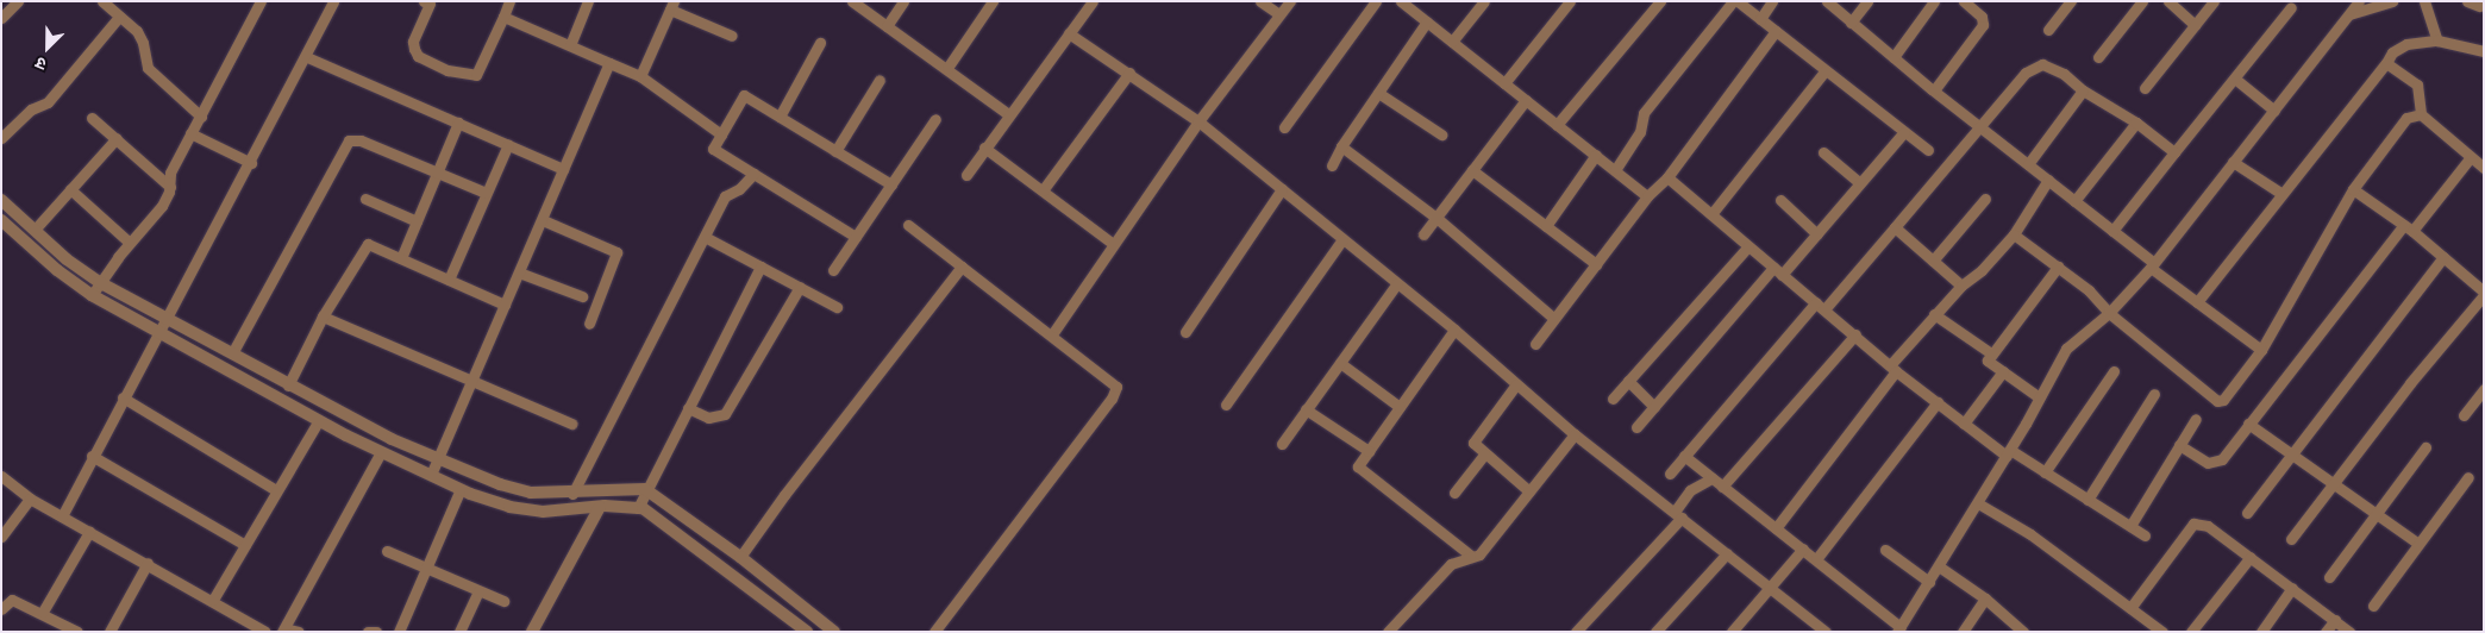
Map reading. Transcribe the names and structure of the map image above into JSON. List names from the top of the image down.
{
  "north": "bottom left"
}
